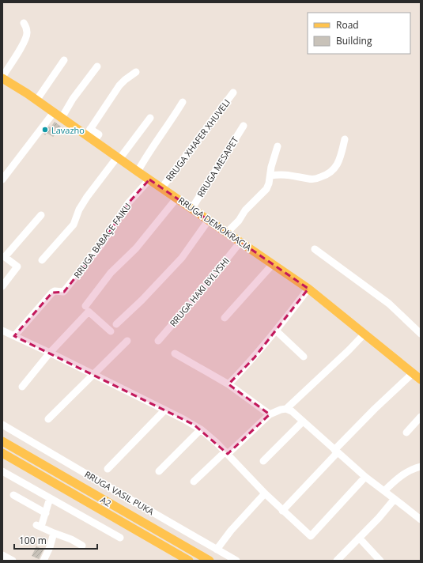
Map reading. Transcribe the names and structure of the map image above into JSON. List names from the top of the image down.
{
  "streets": {
    "main road": ["RRUGA DEMOKRACIA", "A2"],
    "street": [
      "RRUGA XHAFER XHUVELI",
      "RRUGA MESAPET",
      "RRUGA BABAÇE FAIKU",
      "RRUGA HAKI BYLYSHI",
      "RRUGA VASIL PUKA"
    ]
  },
  "crossings": [
    ["RRUGA XHAFER XHUVELI", "RRUGA DEMOKRACIA"],
    ["RRUGA MESAPET", "RRUGA DEMOKRACIA"],
    ["RRUGA DEMOKRACIA", "RRUGA BABAÇE FAIKU"],
    ["RRUGA DEMOKRACIA", "RRUGA HAKI BYLYSHI"]
  ],
  "places": ["Lavazho"],
  "legend": ["Road", "Building"],
  "scale_bar": "100 m"
}
